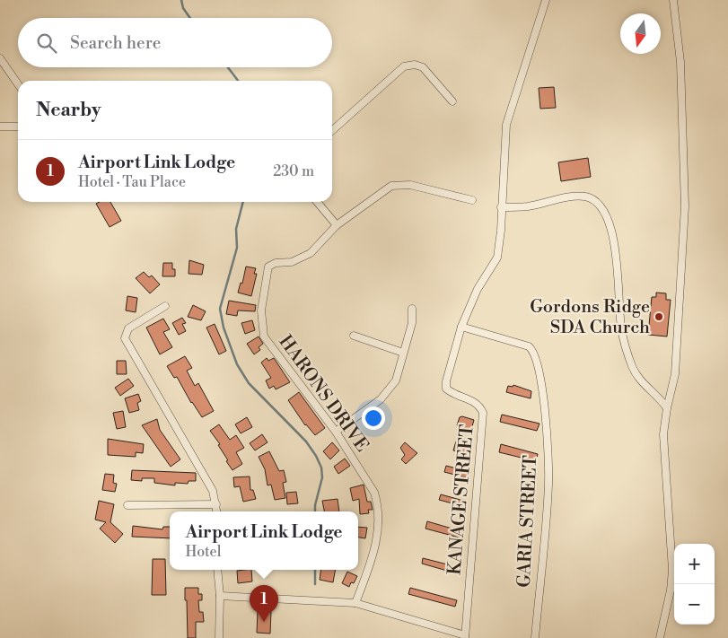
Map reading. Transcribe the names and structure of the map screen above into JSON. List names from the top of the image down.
{
  "streets": {
    "street": ["HARONS DRIVE", "KANAGE STREET", "GARIA STREET"]
  },
  "crossings": [
    ["KANAGE STREET", "GARIA STREET"]
  ],
  "places": ["Gordons Ridge SDA Church"],
  "north": "bottom",
  "page": {
    "search": "Search here",
    "heading": "Nearby",
    "list": [
      {
        "mark": "1",
        "name": "Airport Link Lodge",
        "note": "Hotel · Tau Place",
        "value": "230 m"
      }
    ],
    "popup": ["Airport Link Lodge", "Hotel"],
    "map_buttons": ["+", "−"],
    "pins": "1"
  }
}
